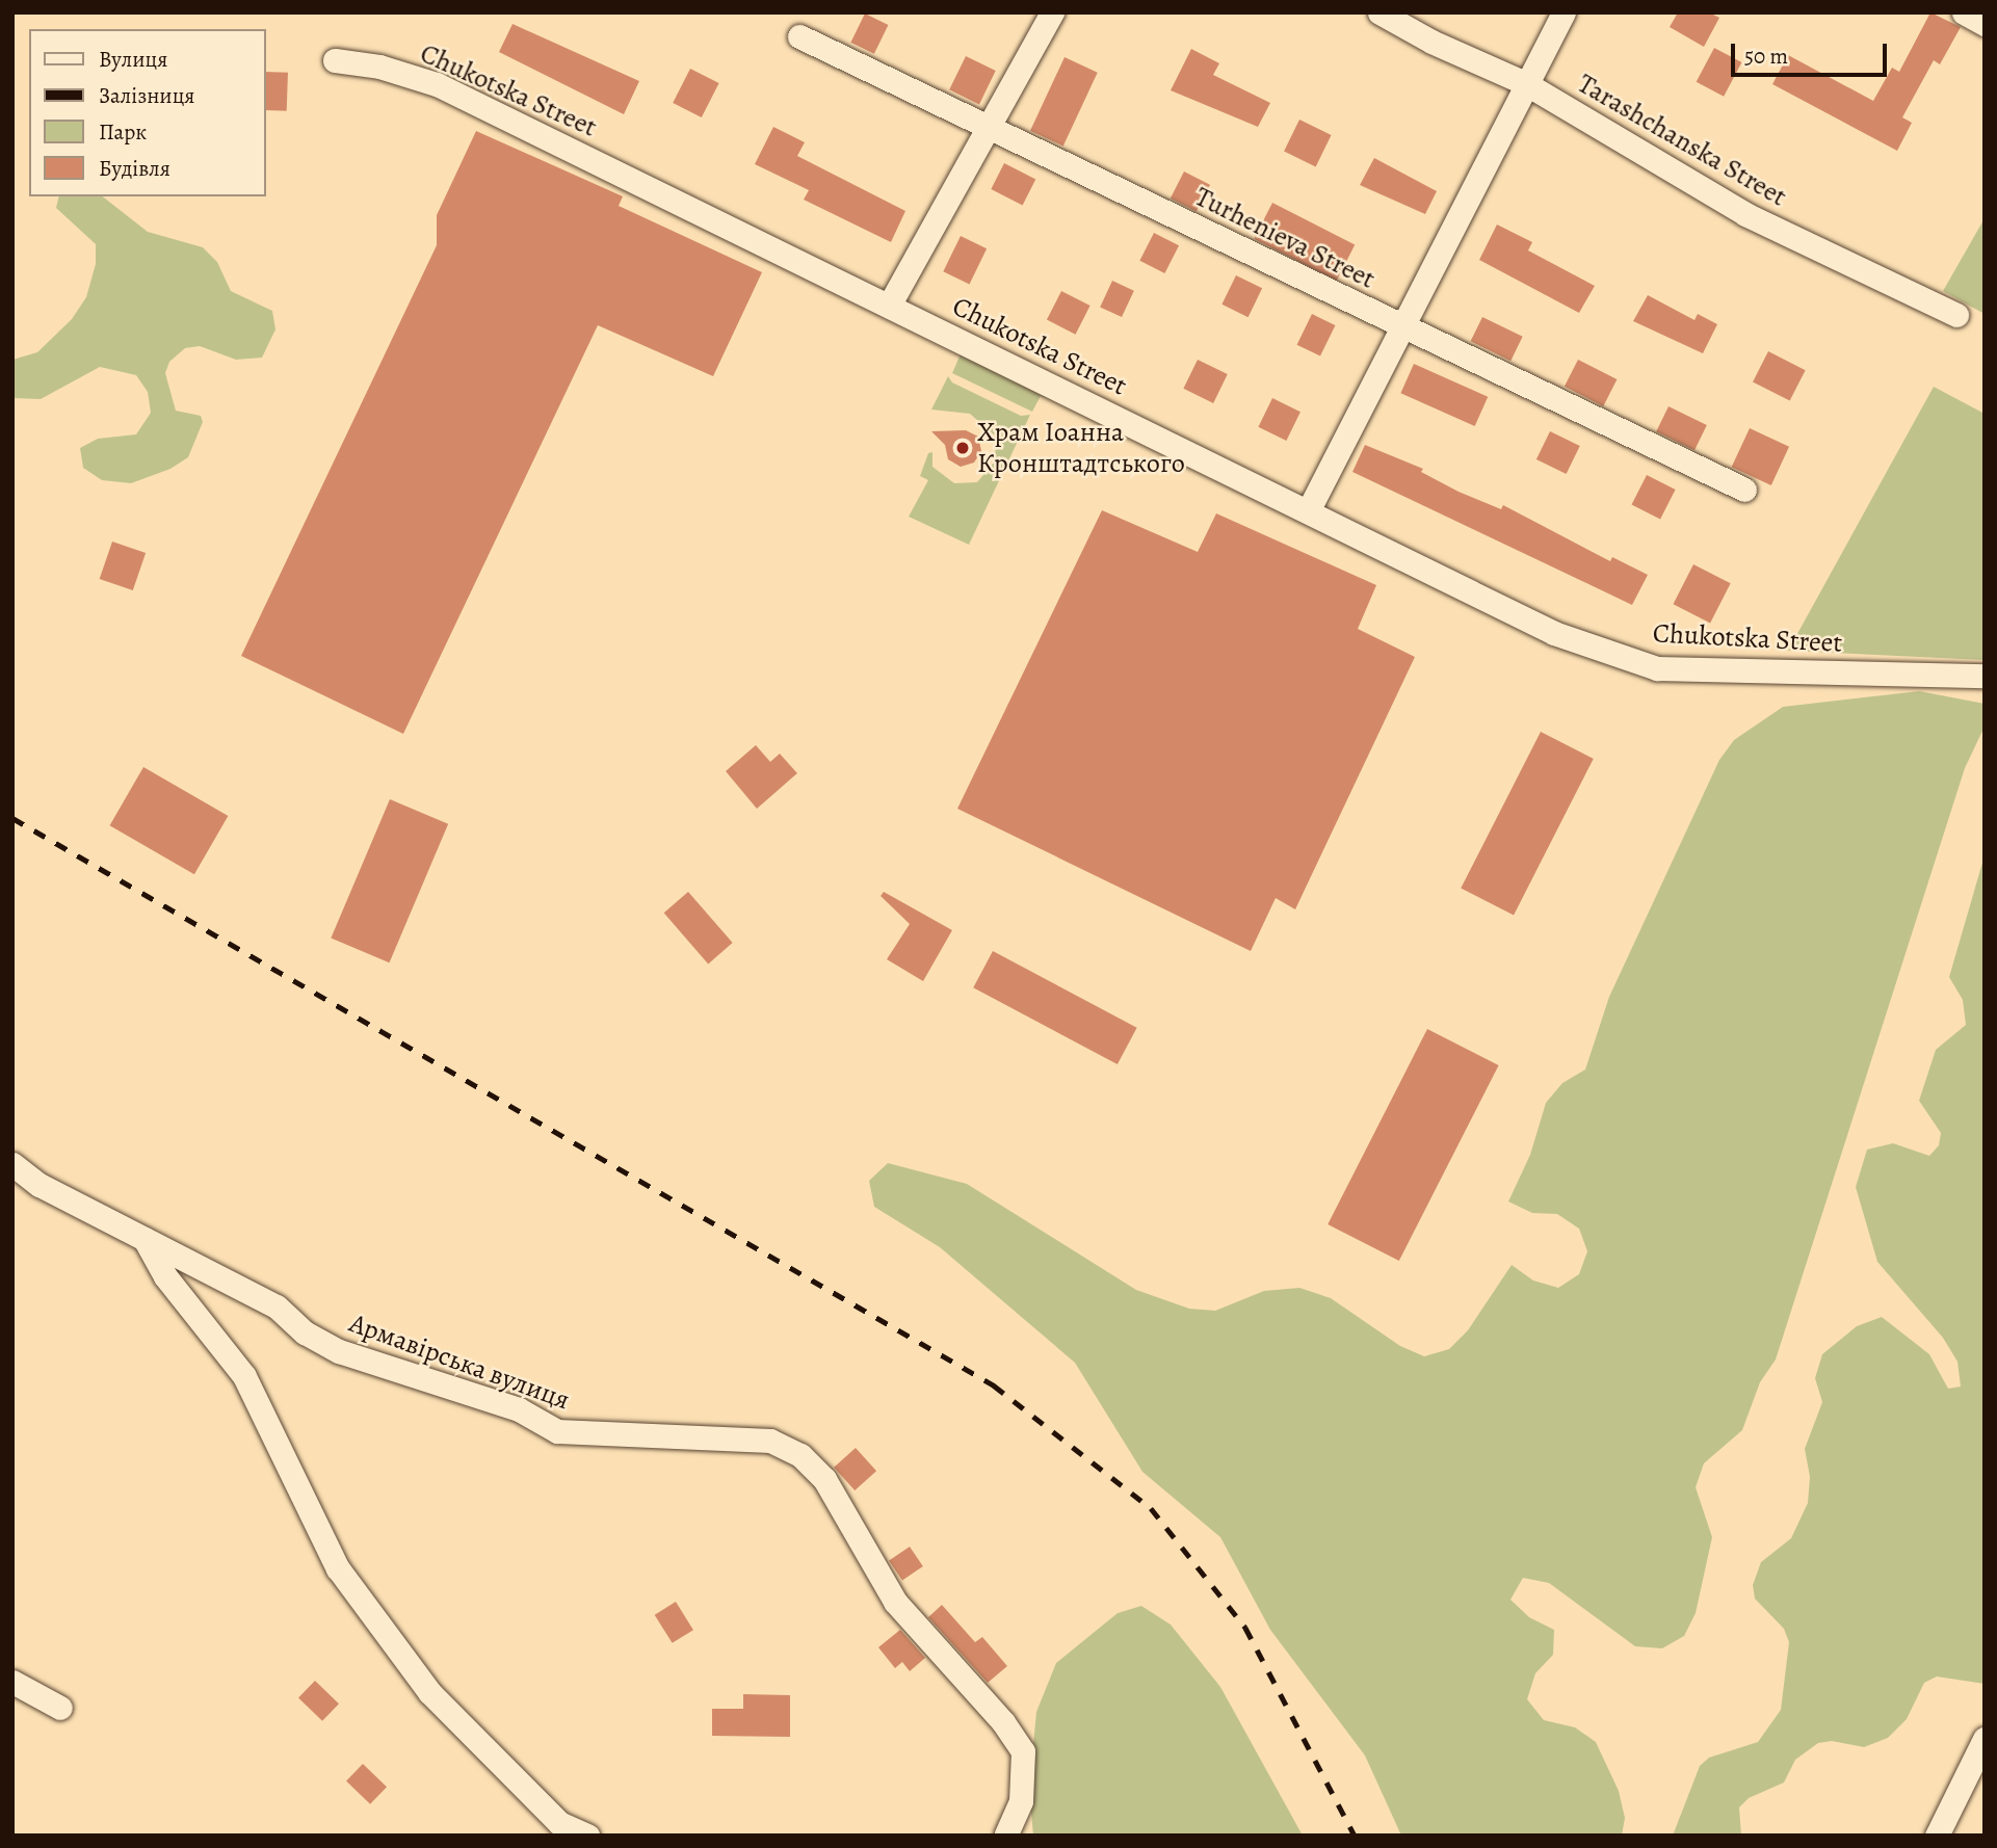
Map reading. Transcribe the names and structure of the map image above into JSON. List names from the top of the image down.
{
  "streets": {
    "street": [
      "Chukotska Street",
      "Tarashchanska Street",
      "Turhenieva Street",
      "Армавірська вулиця"
    ]
  },
  "places": ["Храм Іоанна Кронштадтського"],
  "legend": [
    "Вулиця",
    "Залізниця",
    "Парк",
    "Будівля"
  ],
  "scale_bar": "50 m"
}
